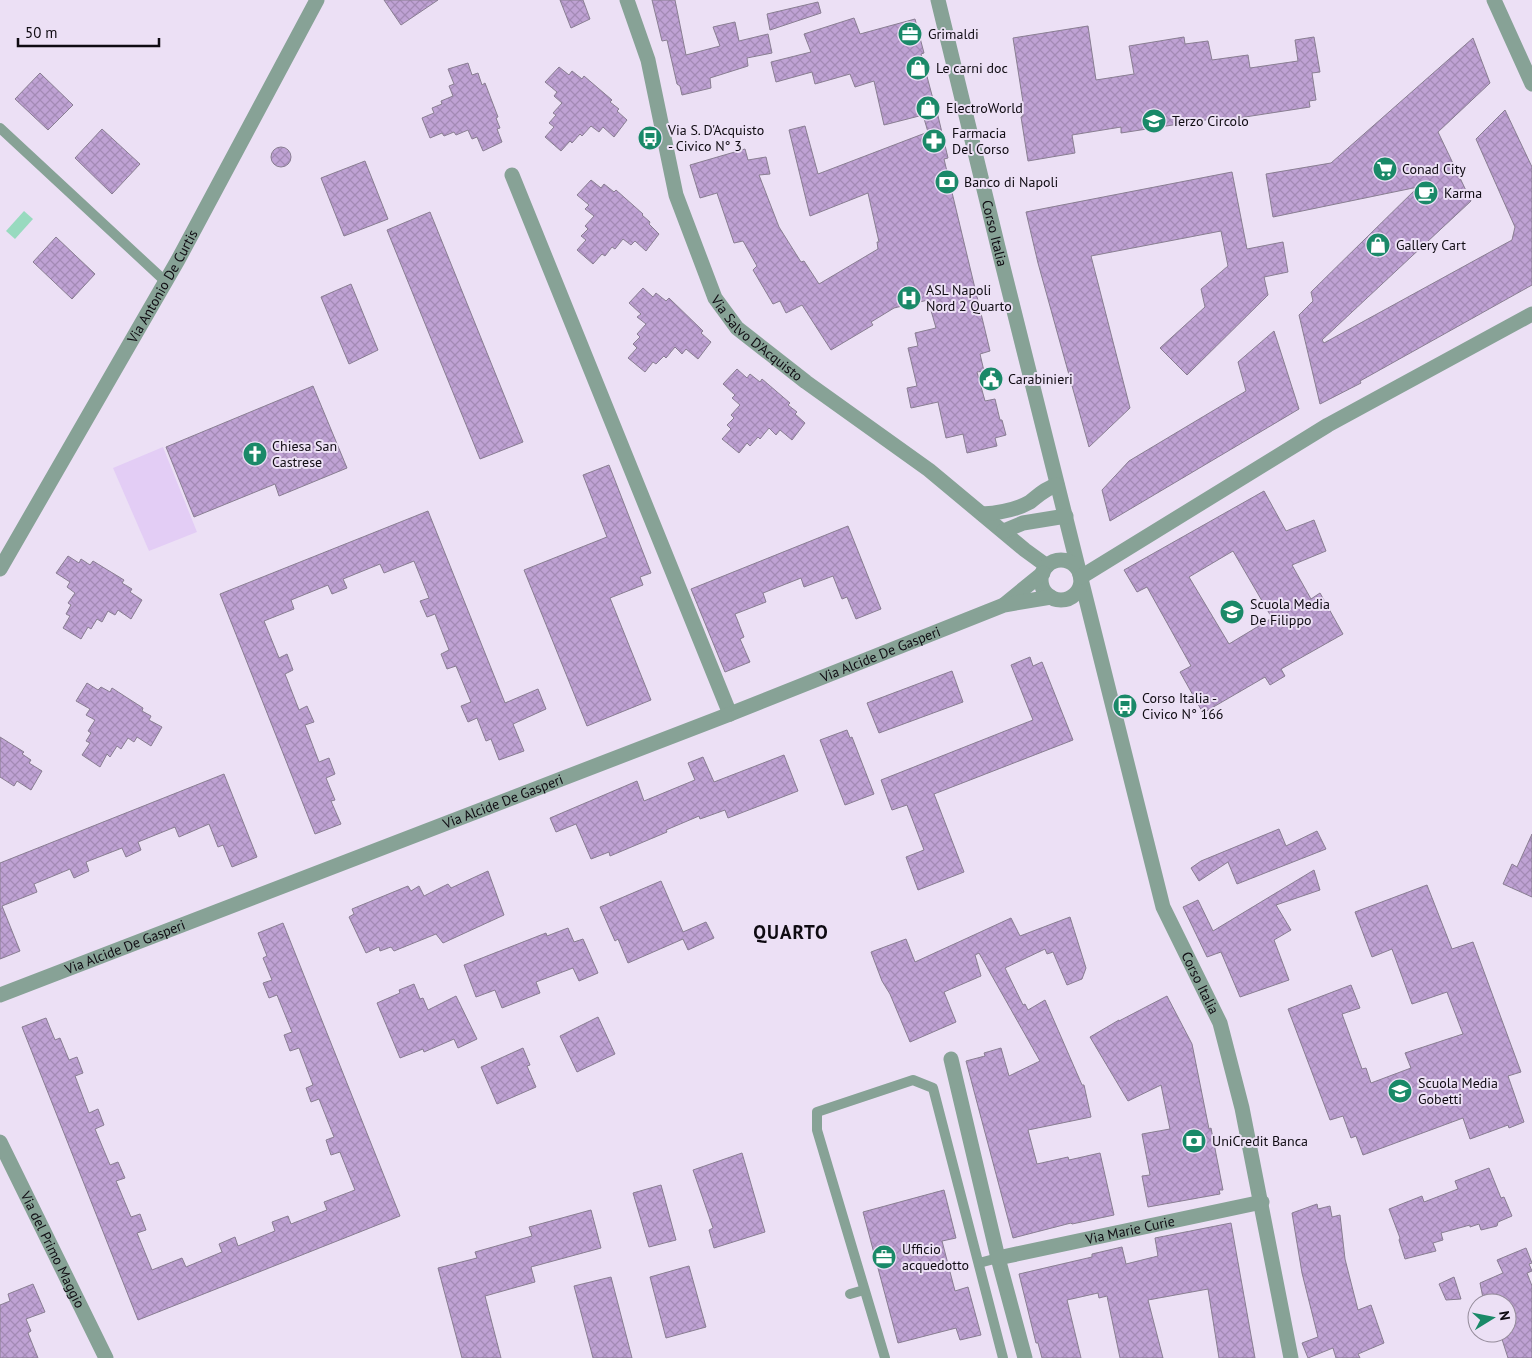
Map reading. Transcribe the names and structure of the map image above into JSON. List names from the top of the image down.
{
  "streets": {
    "street": [
      "Corso Italia",
      "Via Antonio De Curtis",
      "Via Salvo D'Acquisto",
      "Via Alcide De Gasperi",
      "Via Marie Curie",
      "Via del Primo Maggio"
    ]
  },
  "crossings": [
    ["Corso Italia", "Via Salvo D'Acquisto"],
    ["Corso Italia", "Via Alcide De Gasperi"],
    ["Corso Italia", "Via Marie Curie"],
    ["Via Salvo D'Acquisto", "Via Alcide De Gasperi"]
  ],
  "districts": ["QUARTO"],
  "places": {
    "office": ["Grimaldi", "Ufficio acquedotto"],
    "shop": ["Le carni doc", "ElectroWorld", "Gallery Cart"],
    "school or university": ["Terzo Circolo", "Scuola Media De Filippo", "Scuola Media Gobetti"],
    "bus stop": ["Via S. D'Acquisto - Civico N° 3", "Corso Italia - Civico N° 166"],
    "pharmacy": ["Farmacia Del Corso"],
    "supermarket": ["Conad City"],
    "bank": ["Banco di Napoli", "UniCredit Banca"],
    "cafe": ["Karma"],
    "hospital": ["ASL Napoli Nord 2 Quarto"],
    "public building": ["Carabinieri"],
    "church": ["Chiesa San Castrese"]
  },
  "scale_bar": "50 m",
  "north": "right"
}
